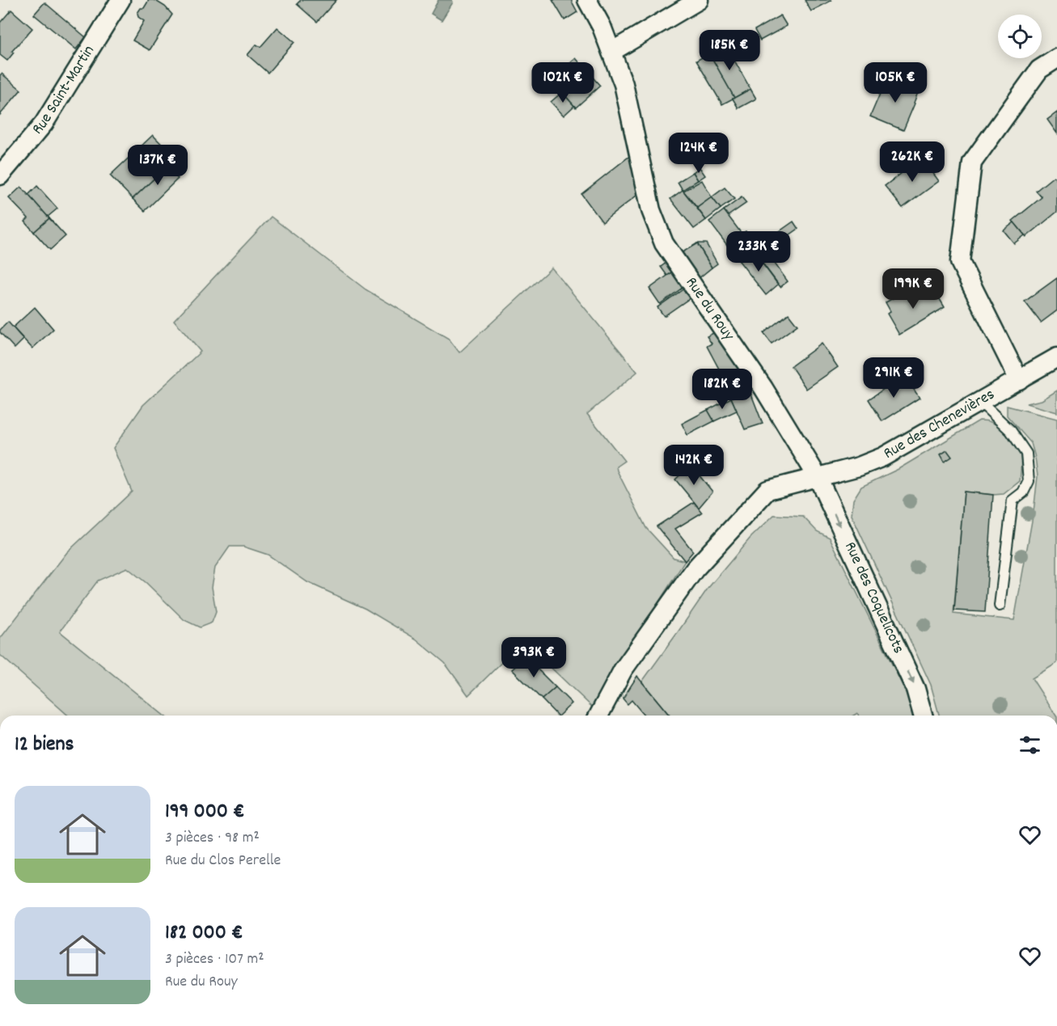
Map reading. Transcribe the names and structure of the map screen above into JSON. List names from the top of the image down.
{
  "streets": {
    "street": [
      "Rue Saint-Martin",
      "Rue du Rouy",
      "Rue des Chenevières",
      "Rue des Coquelicots"
    ]
  },
  "crossings": [
    ["Rue du Rouy", "Rue des Chenevières"],
    ["Rue du Rouy", "Rue des Coquelicots"],
    ["Rue des Chenevières", "Rue des Coquelicots"]
  ],
  "one_way": ["Rue des Coquelicots"],
  "page": {
    "price": [
      "185K €",
      "102K €",
      "105K €",
      "124K €",
      "262K €",
      "137K €",
      "233K €",
      "199K €",
      "291K €",
      "182K €",
      "142K €",
      "393K €"
    ],
    "heading": "12 biens",
    "list": [
      {
        "name": "199 000 €",
        "note": "3 pièces · 98 m² · Rue du Clos Perelle"
      },
      {
        "name": "182 000 €",
        "note": "3 pièces · 107 m² · Rue du Rouy"
      }
    ]
  }
}
